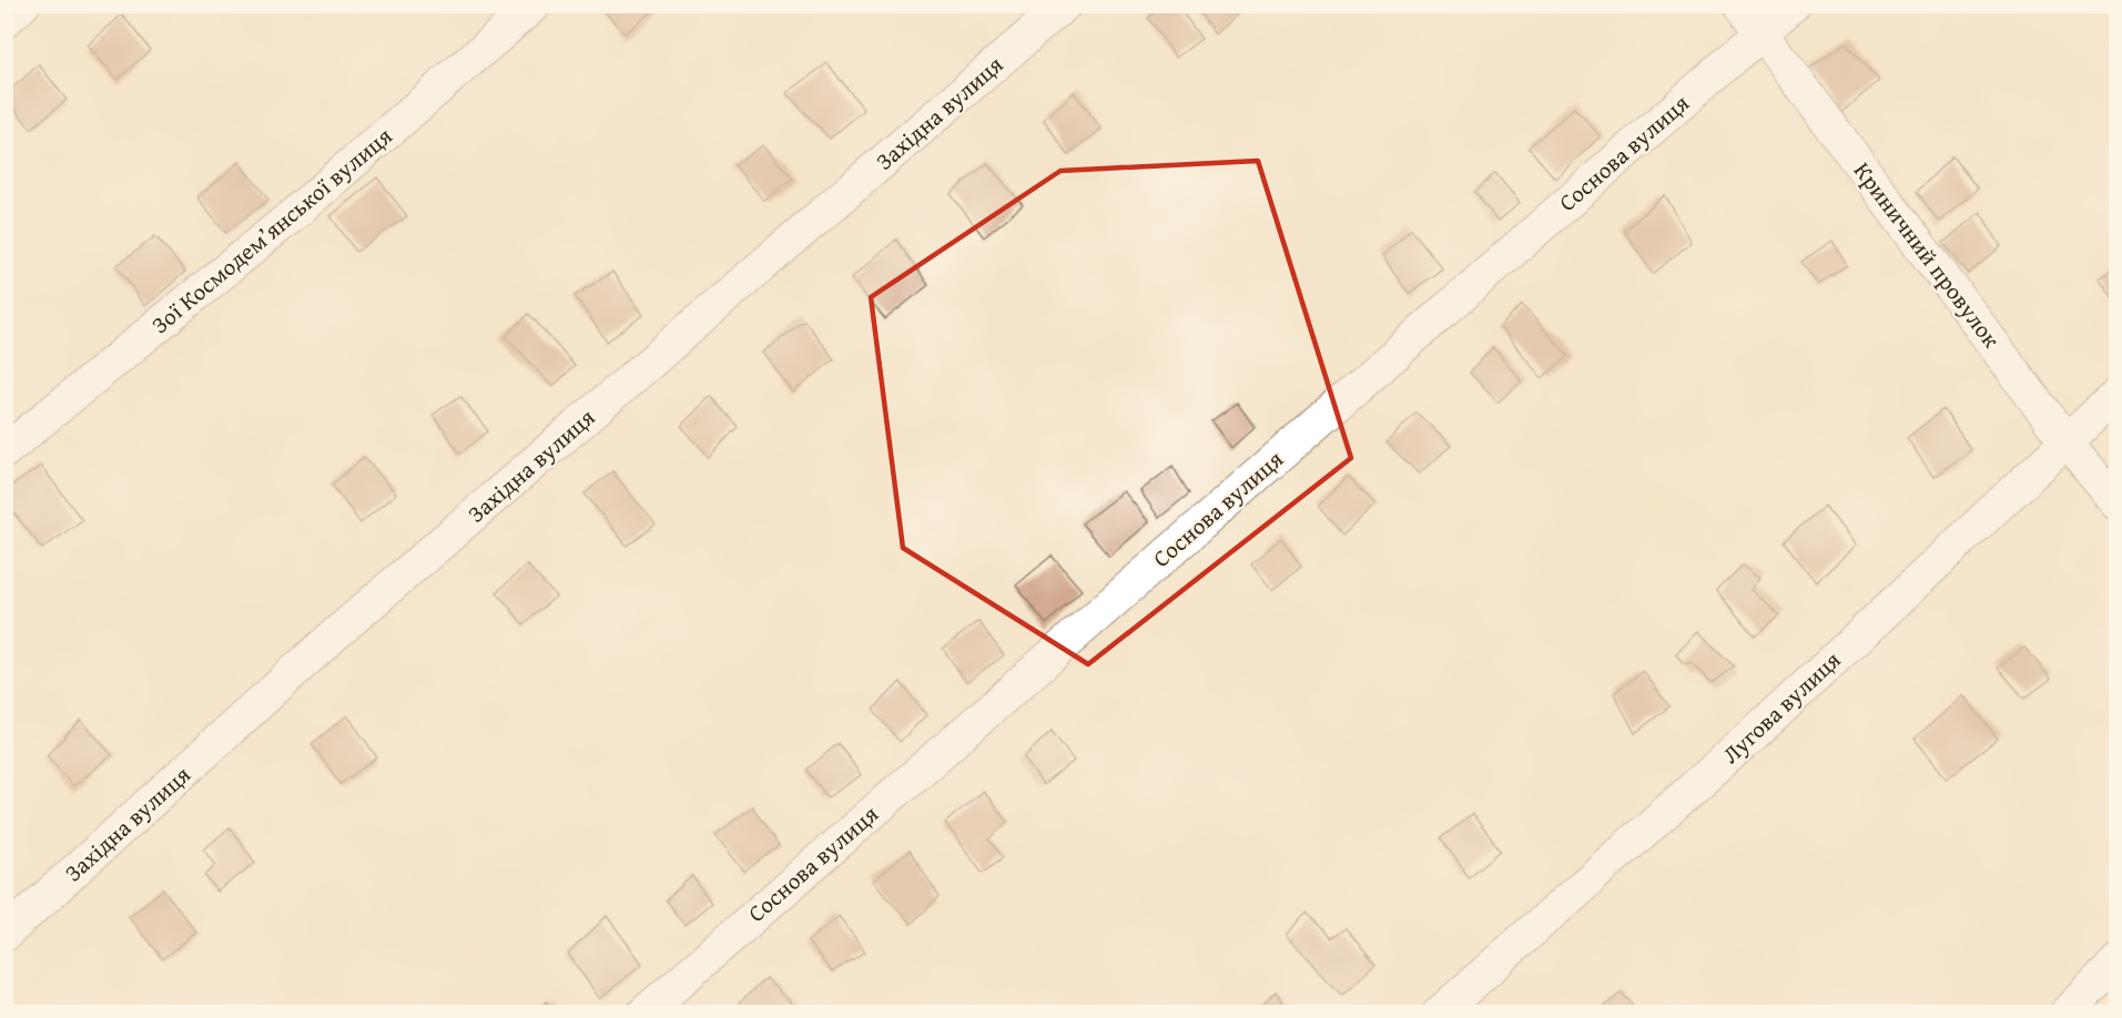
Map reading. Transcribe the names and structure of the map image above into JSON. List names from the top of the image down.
{
  "streets": {
    "street": [
      "Західна вулиця",
      "Соснова вулиця",
      "Зої Космодем’янської вулиця",
      "Криничний провулок",
      "Лугова вулиця"
    ]
  },
  "crossings": [
    ["Соснова вулиця", "Криничний провулок"],
    ["Криничний провулок", "Лугова вулиця"]
  ]
}
